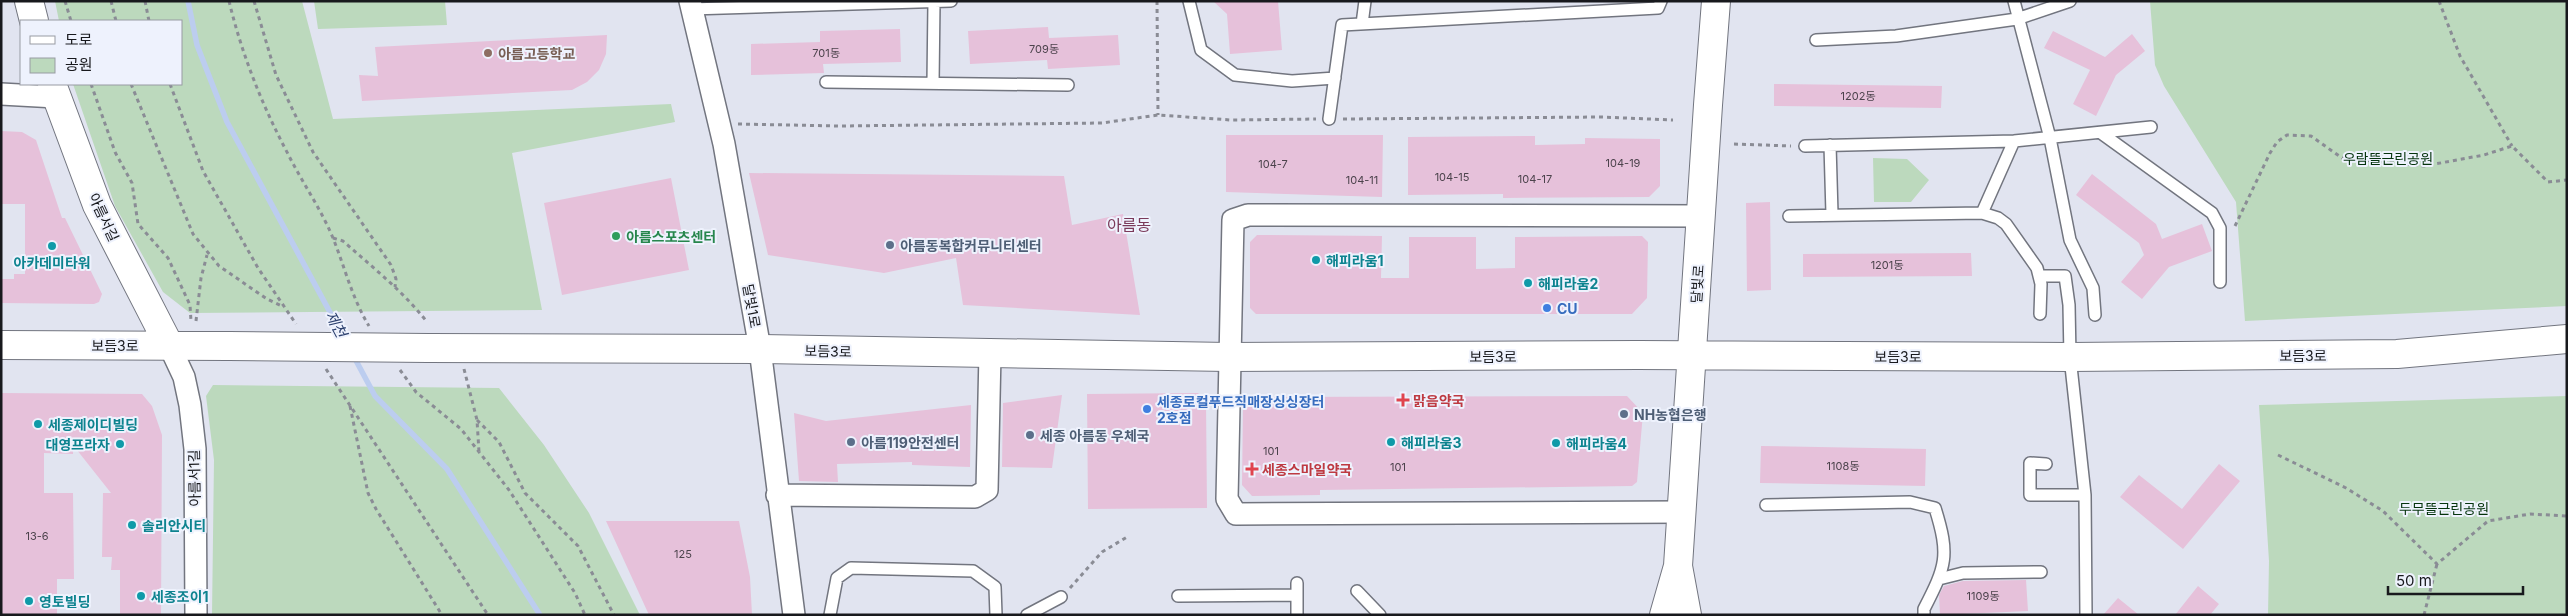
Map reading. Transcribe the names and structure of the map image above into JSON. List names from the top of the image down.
{
  "streets": {
    "street": [
      "아름서길",
      "달빛로",
      "달빛1로",
      "보듬3로",
      "아름서1길"
    ]
  },
  "crossings": [
    ["아름서길", "보듬3로"],
    ["아름서길", "아름서1길"],
    ["달빛로", "보듬3로"],
    ["달빛1로", "보듬3로"],
    ["보듬3로", "아름서1길"]
  ],
  "districts": ["아름동"],
  "water": ["제천"],
  "parks": ["우람뜰근린공원", "두무뜰근린공원"],
  "places": {
    "other": [
      "아름고등학교",
      "아름스포츠센터",
      "아름동복합커뮤니티센터",
      "아카데미타워",
      "해피라움1",
      "해피라움2",
      "CU",
      "세종로컬푸드직매장싱싱장터 2호점",
      "NH농협은행",
      "세종제이디빌딩",
      "세종 아름동 우체국",
      "아름119안전센터",
      "해피라움3",
      "해피라움4",
      "대영프라자",
      "솔리안시티",
      "세종조이1",
      "영토빌딩"
    ],
    "health": ["맑음약국", "세종스마일약국"]
  },
  "house_numbers": [
    "709동",
    "701동",
    "1202동",
    "104-19",
    "104-7",
    "104-15",
    "104-17",
    "104-11",
    "1201동",
    "101",
    "1108동",
    "101",
    "13-6",
    "125",
    "1109동"
  ],
  "legend": ["도로", "공원"],
  "scale_bar": "50 m"
}
